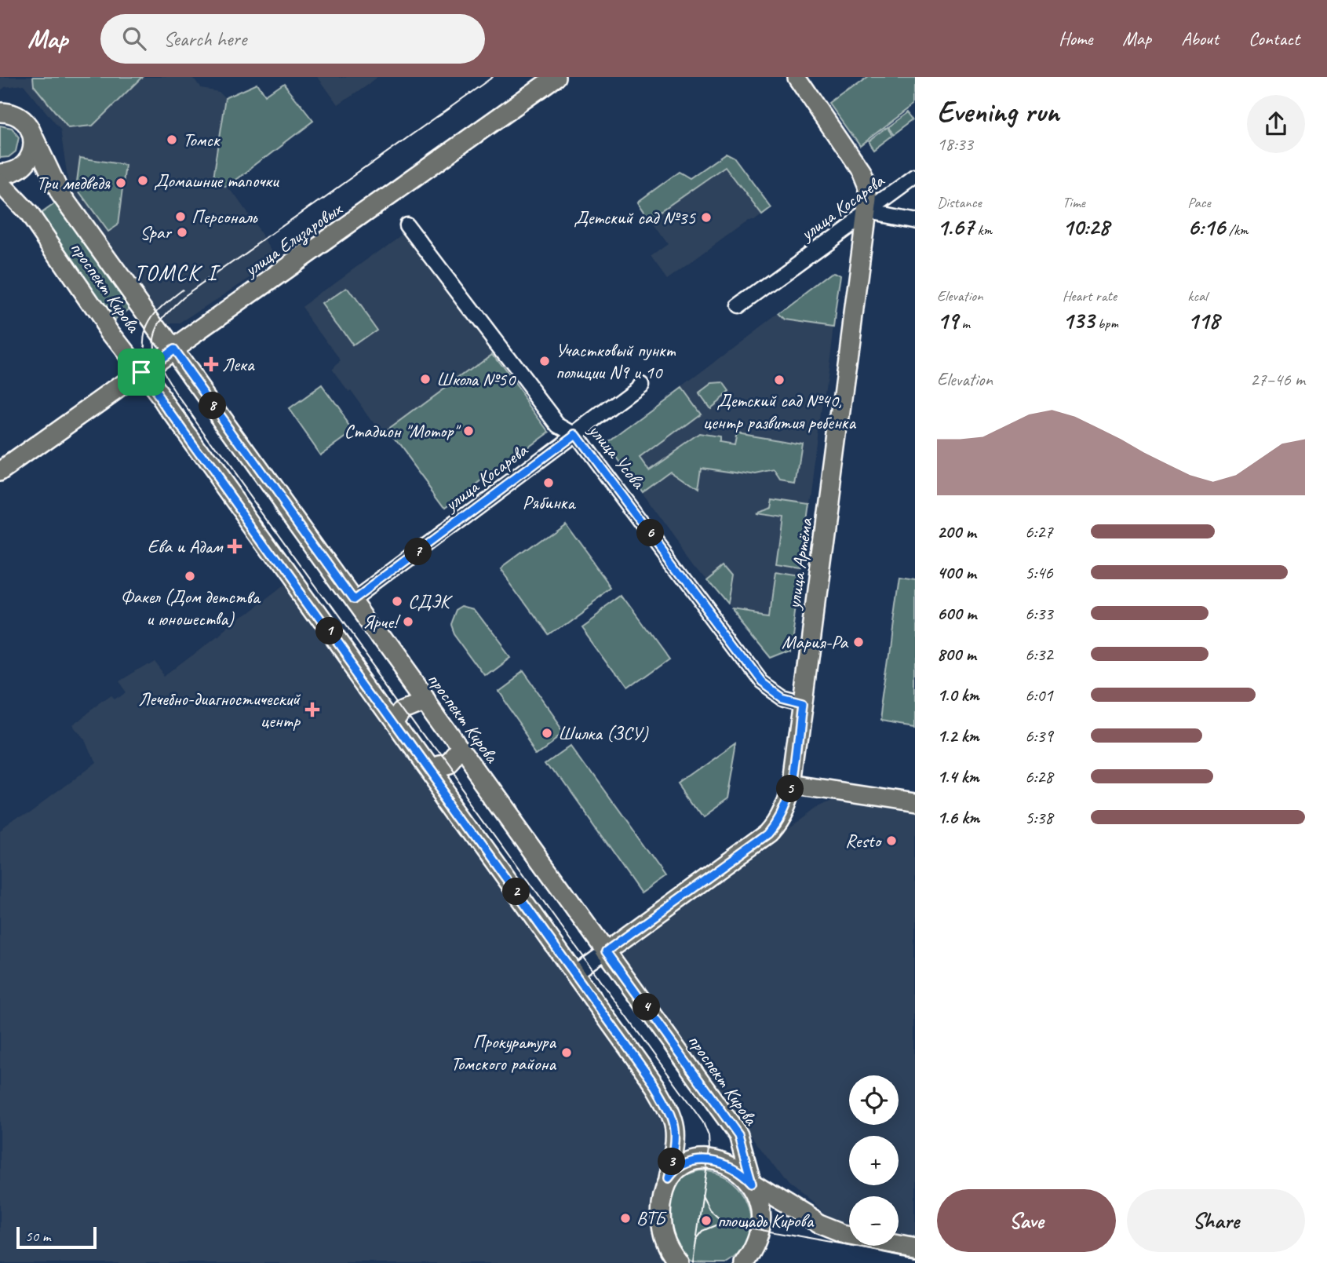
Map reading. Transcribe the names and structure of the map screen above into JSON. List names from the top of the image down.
{
  "streets": {
    "main road": ["улица Елизаровых", "проспект Кирова", "улица Артёма"],
    "street": ["улица Косарева", "улица Усова"]
  },
  "crossings": [
    ["улица Косарева", "проспект Кирова"],
    ["улица Косарева", "улица Усова"],
    ["улица Косарева", "улица Артёма"],
    ["улица Елизаровых", "проспект Кирова"],
    ["проспект Кирова", "улица Артёма"],
    ["улица Усова", "улица Артёма"]
  ],
  "districts": ["ТОМСК I"],
  "places": {
    "other": [
      "Томск",
      "Домашние тапочки",
      "Три медведя",
      "Персональ",
      "Детский сад №35",
      "Spar",
      "Участковый пункт полиции N9 и 10",
      "Школа №50",
      "Детский сад №40, центр развития ребенка",
      "Стадион \"Мотор\"",
      "Рябинка",
      "Факел (Дом детства и юношества)",
      "СДЭК",
      "Ярче!",
      "Мария-Ра",
      "Шилка (ЗСУ)",
      "Resto",
      "Прокуратура Томского района",
      "ВТБ",
      "площадь Кирова"
    ],
    "health": ["Лека", "Ева и Адам", "Лечебно-диагностический центр"]
  },
  "scale_bar": "50 m",
  "page": {
    "header": "Map",
    "search": "Search here",
    "nav": [
      "Home",
      "Map",
      "About",
      "Contact"
    ],
    "heading": ["Evening run", "18:33"],
    "stats": [
      ["Distance", "1.67 km"],
      ["Time", "10:28"],
      ["Pace", "6:16 /km"],
      ["Elevation", "19 m"],
      ["Heart rate", "133 bpm"],
      ["kcal", "118"]
    ],
    "chart": ["Elevation", "27–46 m"],
    "pins": [
      "8",
      "6",
      "7",
      "1",
      "5",
      "2",
      "4",
      "3"
    ],
    "list": [
      {
        "name": "200 m",
        "note": "6:27"
      },
      {
        "name": "400 m",
        "note": "5:46"
      },
      {
        "name": "600 m",
        "note": "6:33"
      },
      {
        "name": "800 m",
        "note": "6:32"
      },
      {
        "name": "1.0 km",
        "note": "6:01"
      },
      {
        "name": "1.2 km",
        "note": "6:39"
      },
      {
        "name": "1.4 km",
        "note": "6:28"
      },
      {
        "name": "1.6 km",
        "note": "5:38"
      }
    ],
    "map_buttons": ["+", "−"],
    "buttons": ["Save", "Share"],
    "scale": "50 m"
  }
}
